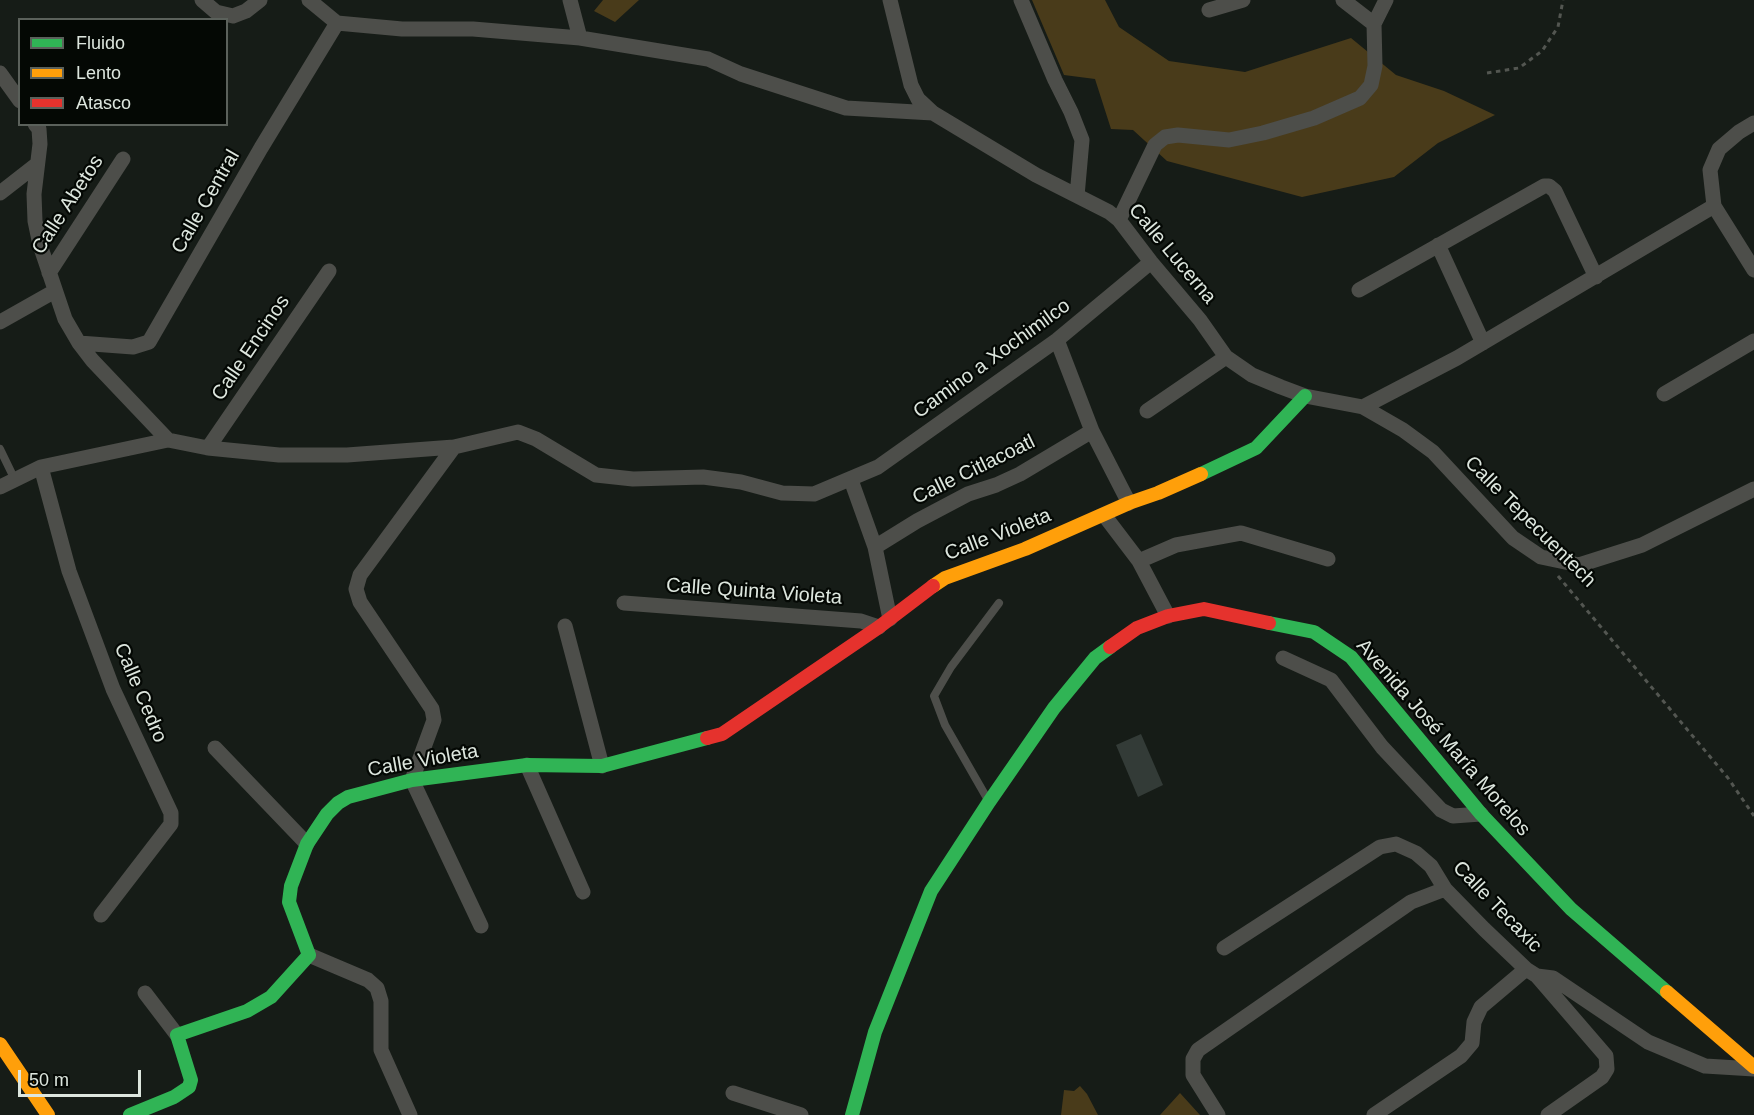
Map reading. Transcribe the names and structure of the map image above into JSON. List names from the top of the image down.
{
  "streets": {
    "street": [
      "Calle Central",
      "Calle Abetos",
      "Calle Lucerna",
      "Calle Encinos",
      "Camino a Xochimilco",
      "Calle Citlacoatl",
      "Calle Tepecuentech",
      "Calle Violeta",
      "Calle Quinta Violeta",
      "Calle Cedro",
      "Avenida José María Morelos",
      "Calle Tecaxic"
    ]
  },
  "crossings": [
    ["Calle Lucerna", "Camino a Xochimilco"],
    ["Calle Lucerna", "Calle Tepecuentech"],
    ["Calle Lucerna", "Calle Violeta"],
    ["Calle Encinos", "Camino a Xochimilco"],
    ["Calle Tepecuentech", "Calle Violeta"],
    ["Calle Violeta", "Calle Quinta Violeta"],
    ["Avenida José María Morelos", "Calle Tecaxic"]
  ],
  "legend": ["Fluido", "Lento", "Atasco"],
  "scale_bar": "50 m"
}
